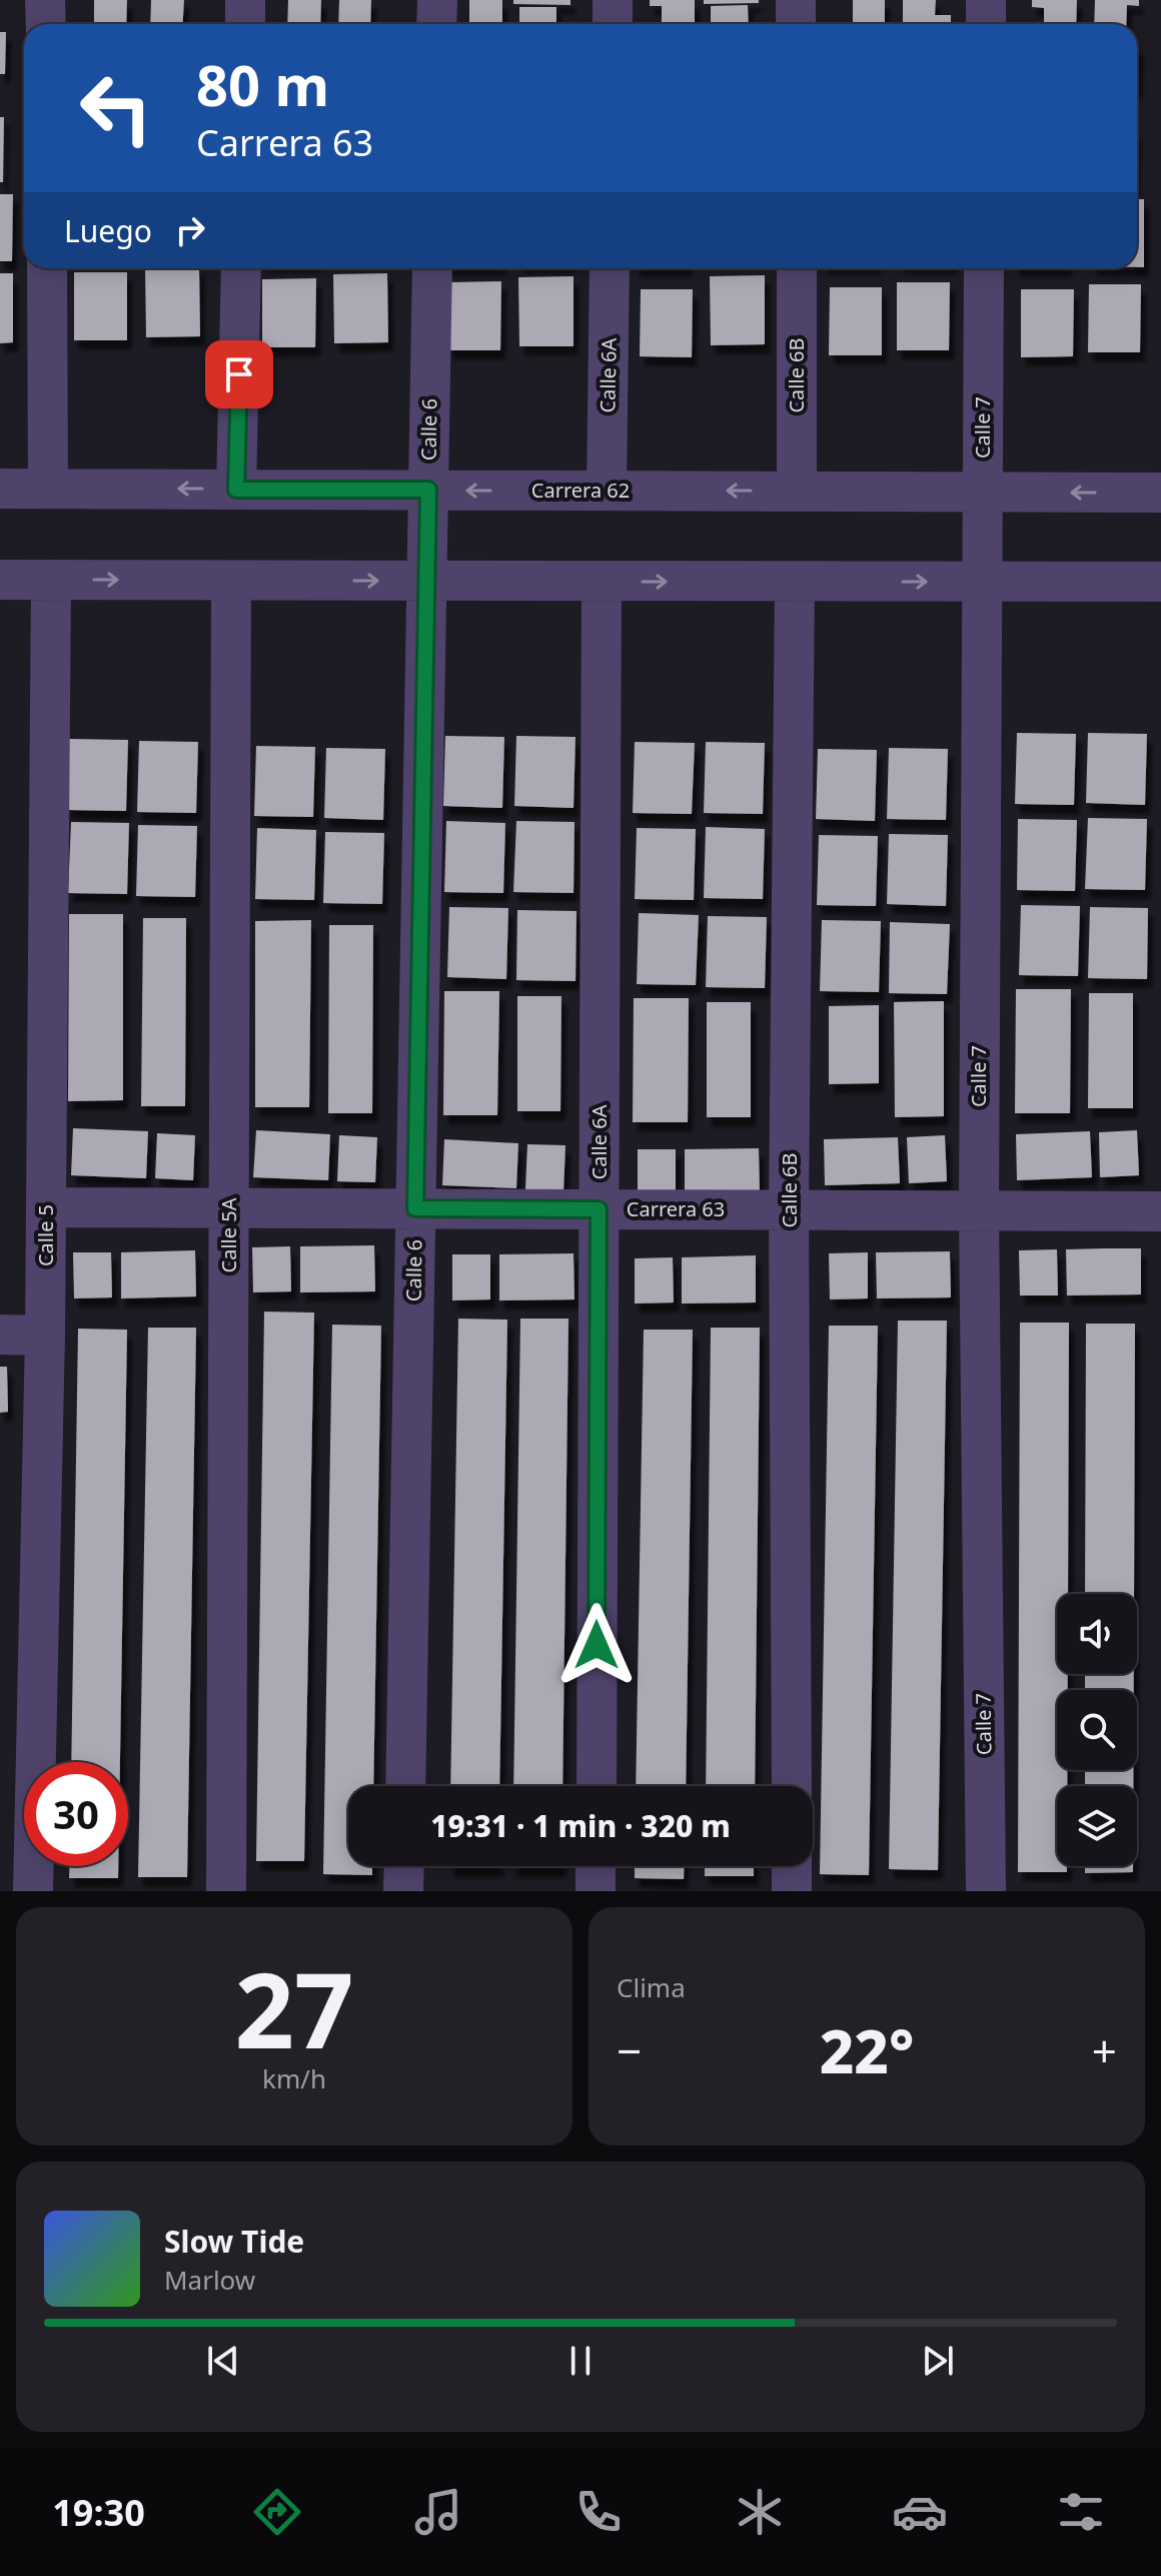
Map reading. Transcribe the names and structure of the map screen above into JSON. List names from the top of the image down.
{
  "streets": {
    "street": [
      "Calle 6A",
      "Calle 6B",
      "Calle 7",
      "Calle 6",
      "Carrera 62",
      "Carrera 63",
      "Calle 5",
      "Calle 5A"
    ]
  },
  "crossings": [
    ["Calle 6A", "Carrera 62"],
    ["Calle 6A", "Carrera 63"],
    ["Calle 6B", "Carrera 62"],
    ["Calle 6B", "Carrera 63"],
    ["Calle 7", "Carrera 62"],
    ["Calle 7", "Carrera 63"],
    ["Calle 6", "Carrera 62"],
    ["Calle 6", "Carrera 63"],
    ["Carrera 63", "Calle 5"],
    ["Carrera 63", "Calle 5A"]
  ],
  "page": {
    "turn": ["80 m", "Carrera 63"],
    "then": "Luego",
    "limit": "30",
    "trip": "19:31 · 1 min · 320 m",
    "tile": [
      ["27", "km/h"],
      "Clima"
    ],
    "heat": ["−", "22°", "+"],
    "song": ["Slow Tide", "Marlow"],
    "tabs": "19:30"
  }
}
